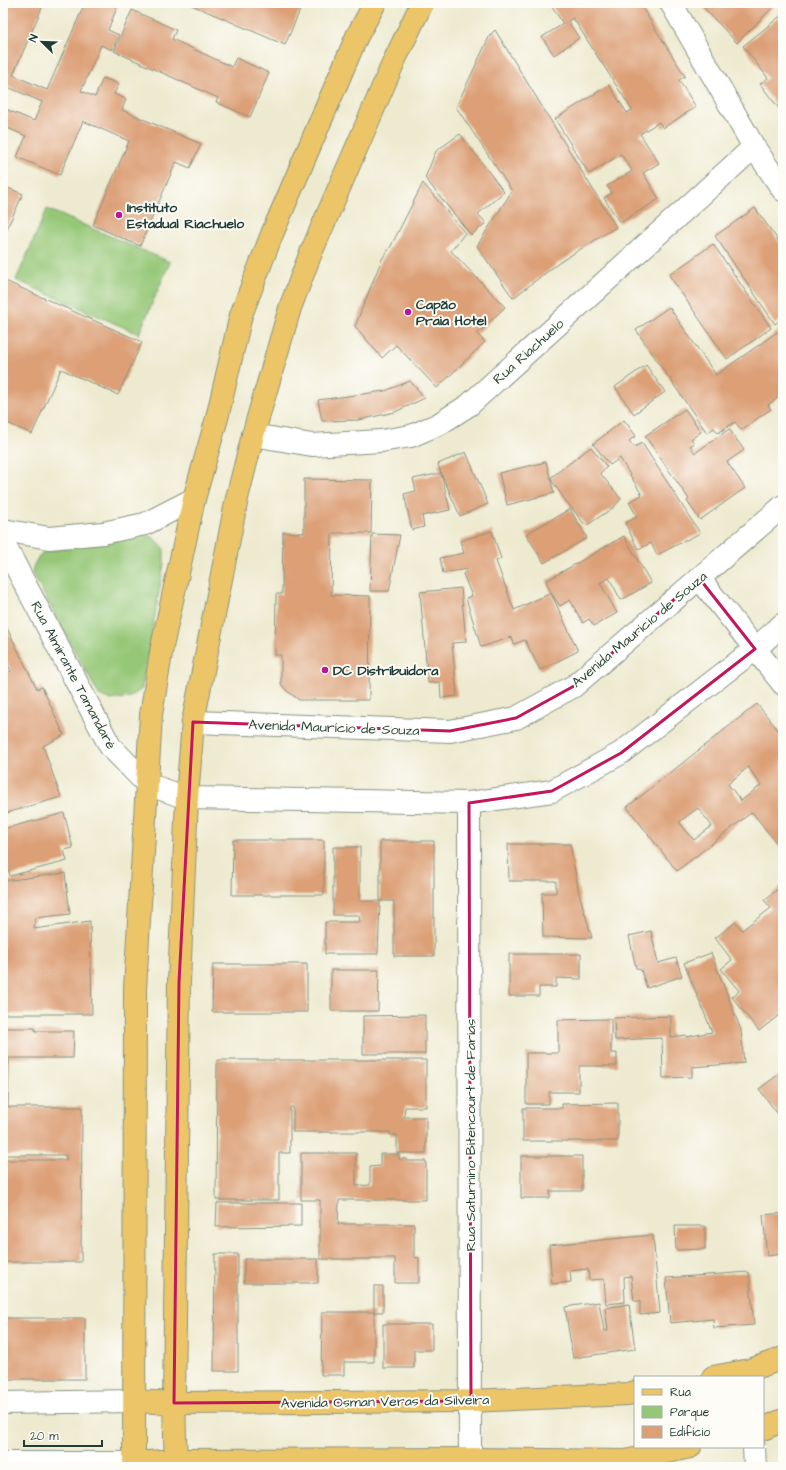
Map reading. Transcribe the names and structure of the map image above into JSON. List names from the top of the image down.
{
  "streets": {
    "main road": ["Avenida Osman Veras da Silveira"],
    "street": [
      "Rua Riachuelo",
      "Avenida Maurício de Souza",
      "Rua Almirante Tamandaré",
      "Rua Saturnino Bitencourt de Farias"
    ]
  },
  "crossings": [
    ["Rua Saturnino Bitencourt de Farias", "Avenida Osman Veras da Silveira"]
  ],
  "places": ["Instituto Estadual Riachuelo", "Capão Praia Hotel", "DC Distribuidora"],
  "legend": ["Rua", "Parque", "Edifício"],
  "scale_bar": "20 m",
  "north": "top left"
}
